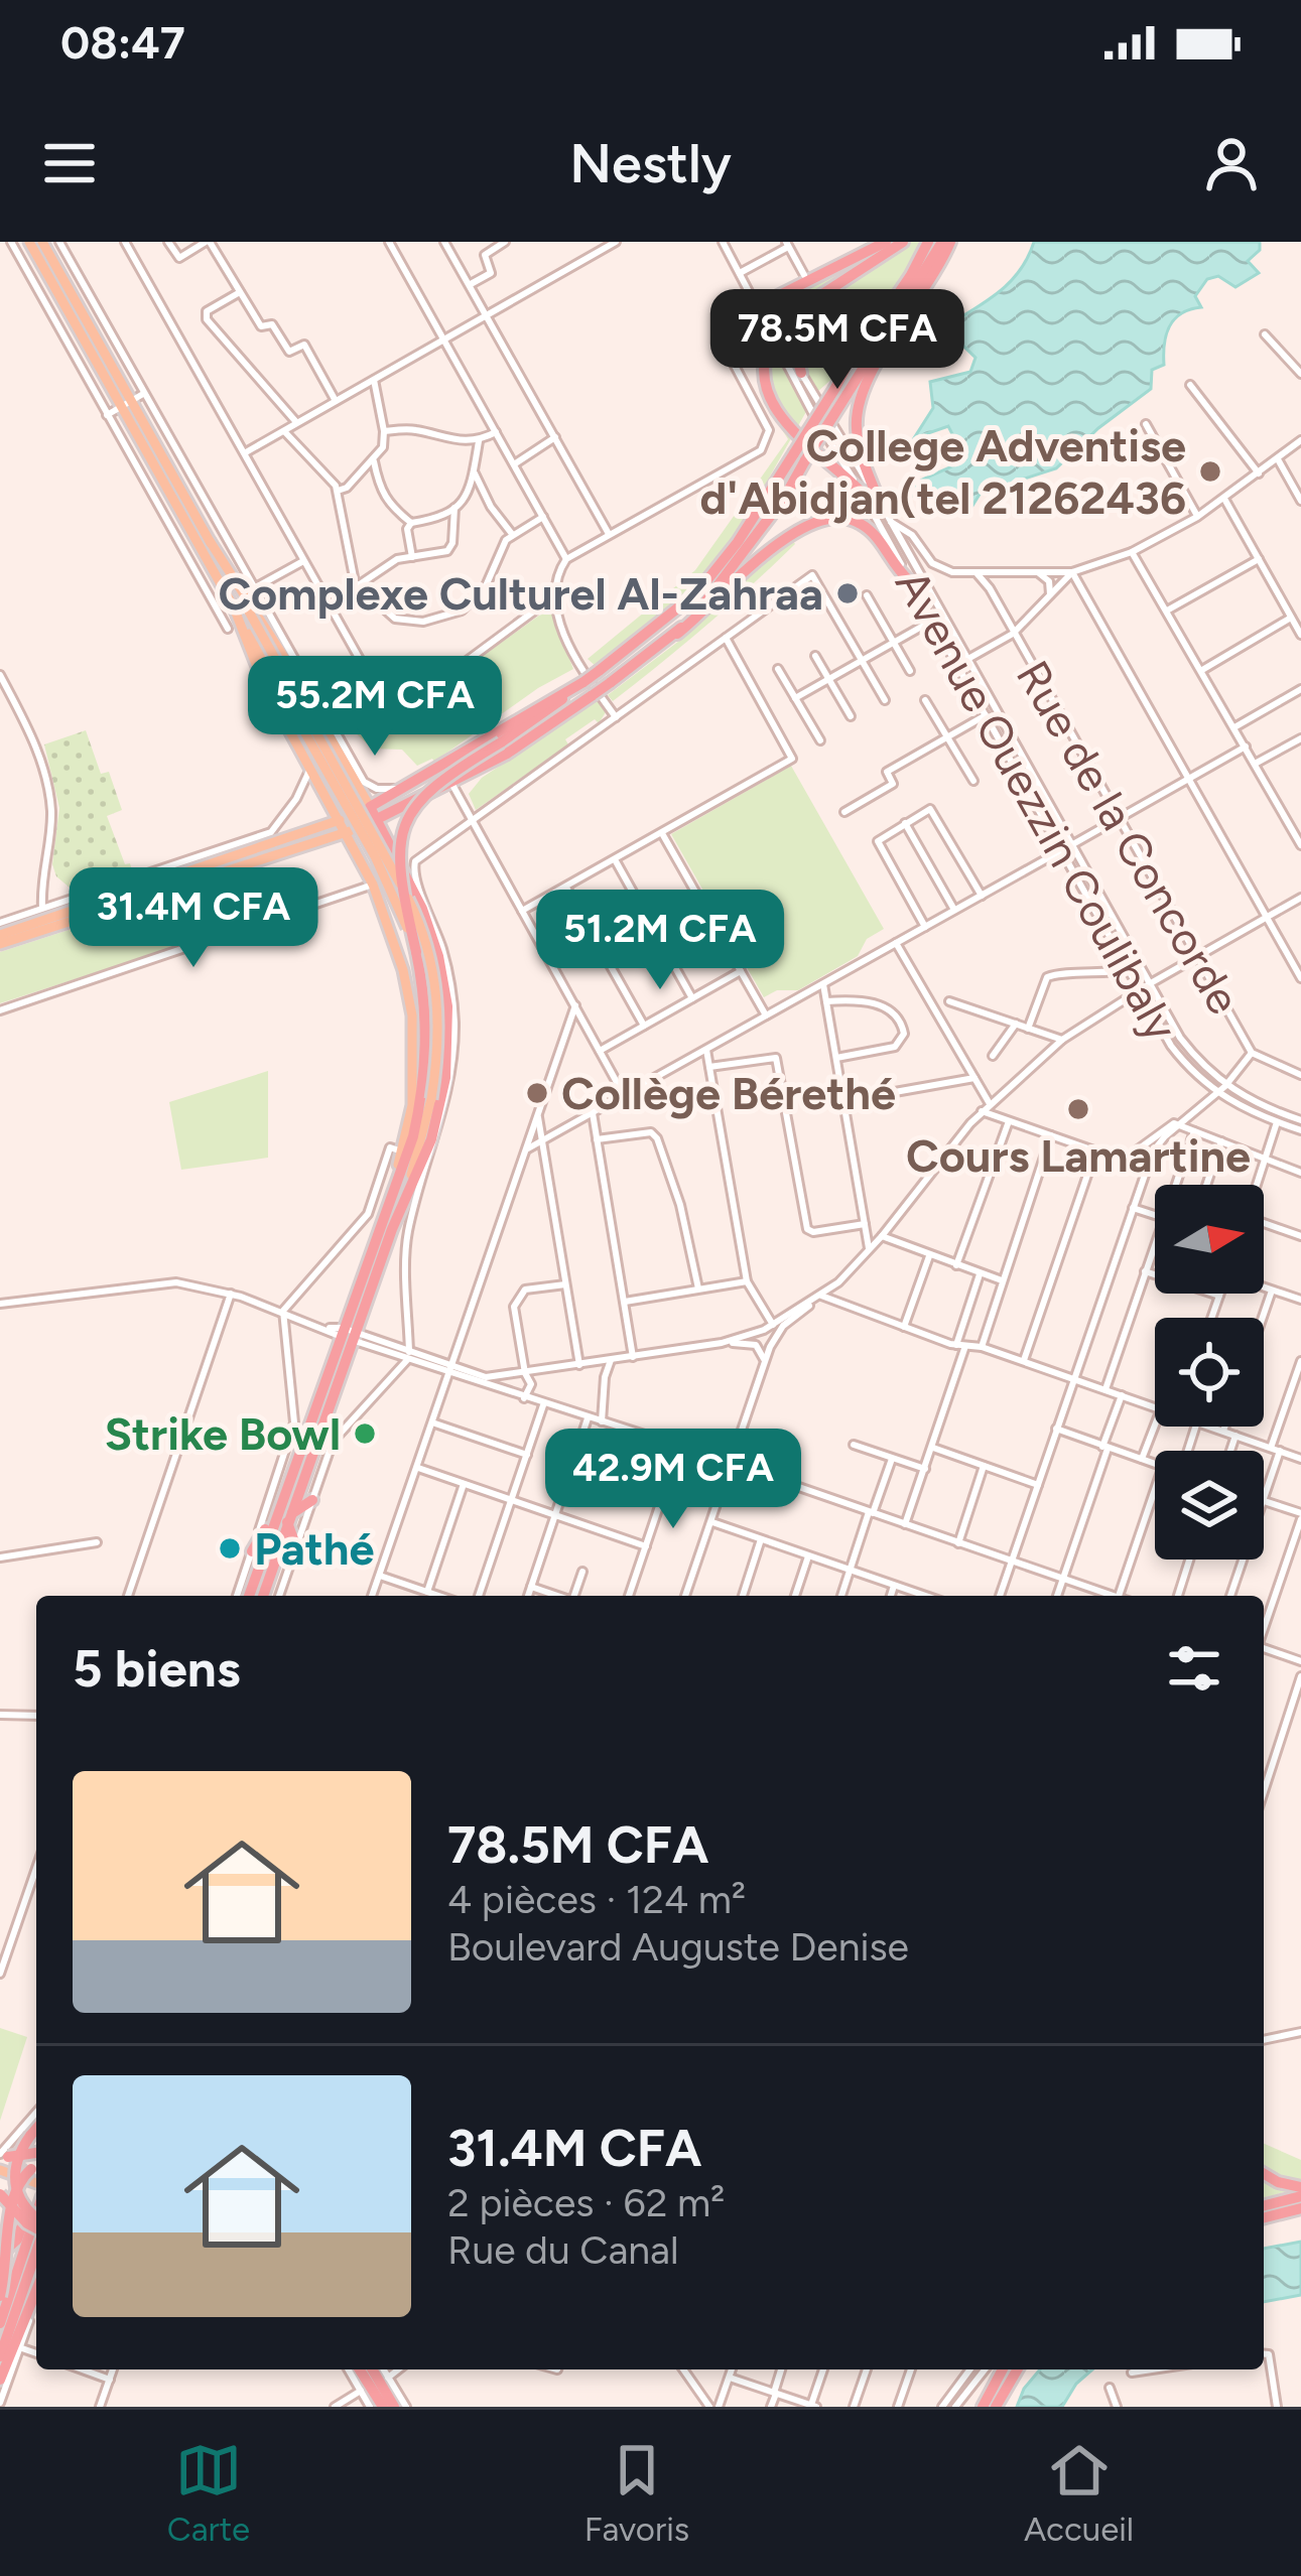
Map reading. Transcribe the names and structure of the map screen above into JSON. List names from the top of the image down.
{
  "streets": {
    "street": ["Avenue Ouezzin Coulibaly", "Rue de la Concorde"]
  },
  "places": [
    "College Adventise d'Abidjan(tel 21262436",
    "Complexe Culturel Al-Zahraa",
    "Collège Bérethé",
    "Cours Lamartine",
    "Strike Bowl",
    "Pathé"
  ],
  "north": "right",
  "page": {
    "status": "08:47",
    "header": "Nestly",
    "price": [
      "78.5M CFA",
      "55.2M CFA",
      "31.4M CFA",
      "51.2M CFA",
      "42.9M CFA"
    ],
    "heading": "5 biens",
    "list": [
      {
        "name": "78.5M CFA",
        "note": "4 pièces · 124 m² · Boulevard Auguste Denise"
      },
      {
        "name": "31.4M CFA",
        "note": "2 pièces · 62 m² · Rue du Canal"
      }
    ],
    "tabs": ["Carte", "Favoris", "Accueil"]
  }
}
